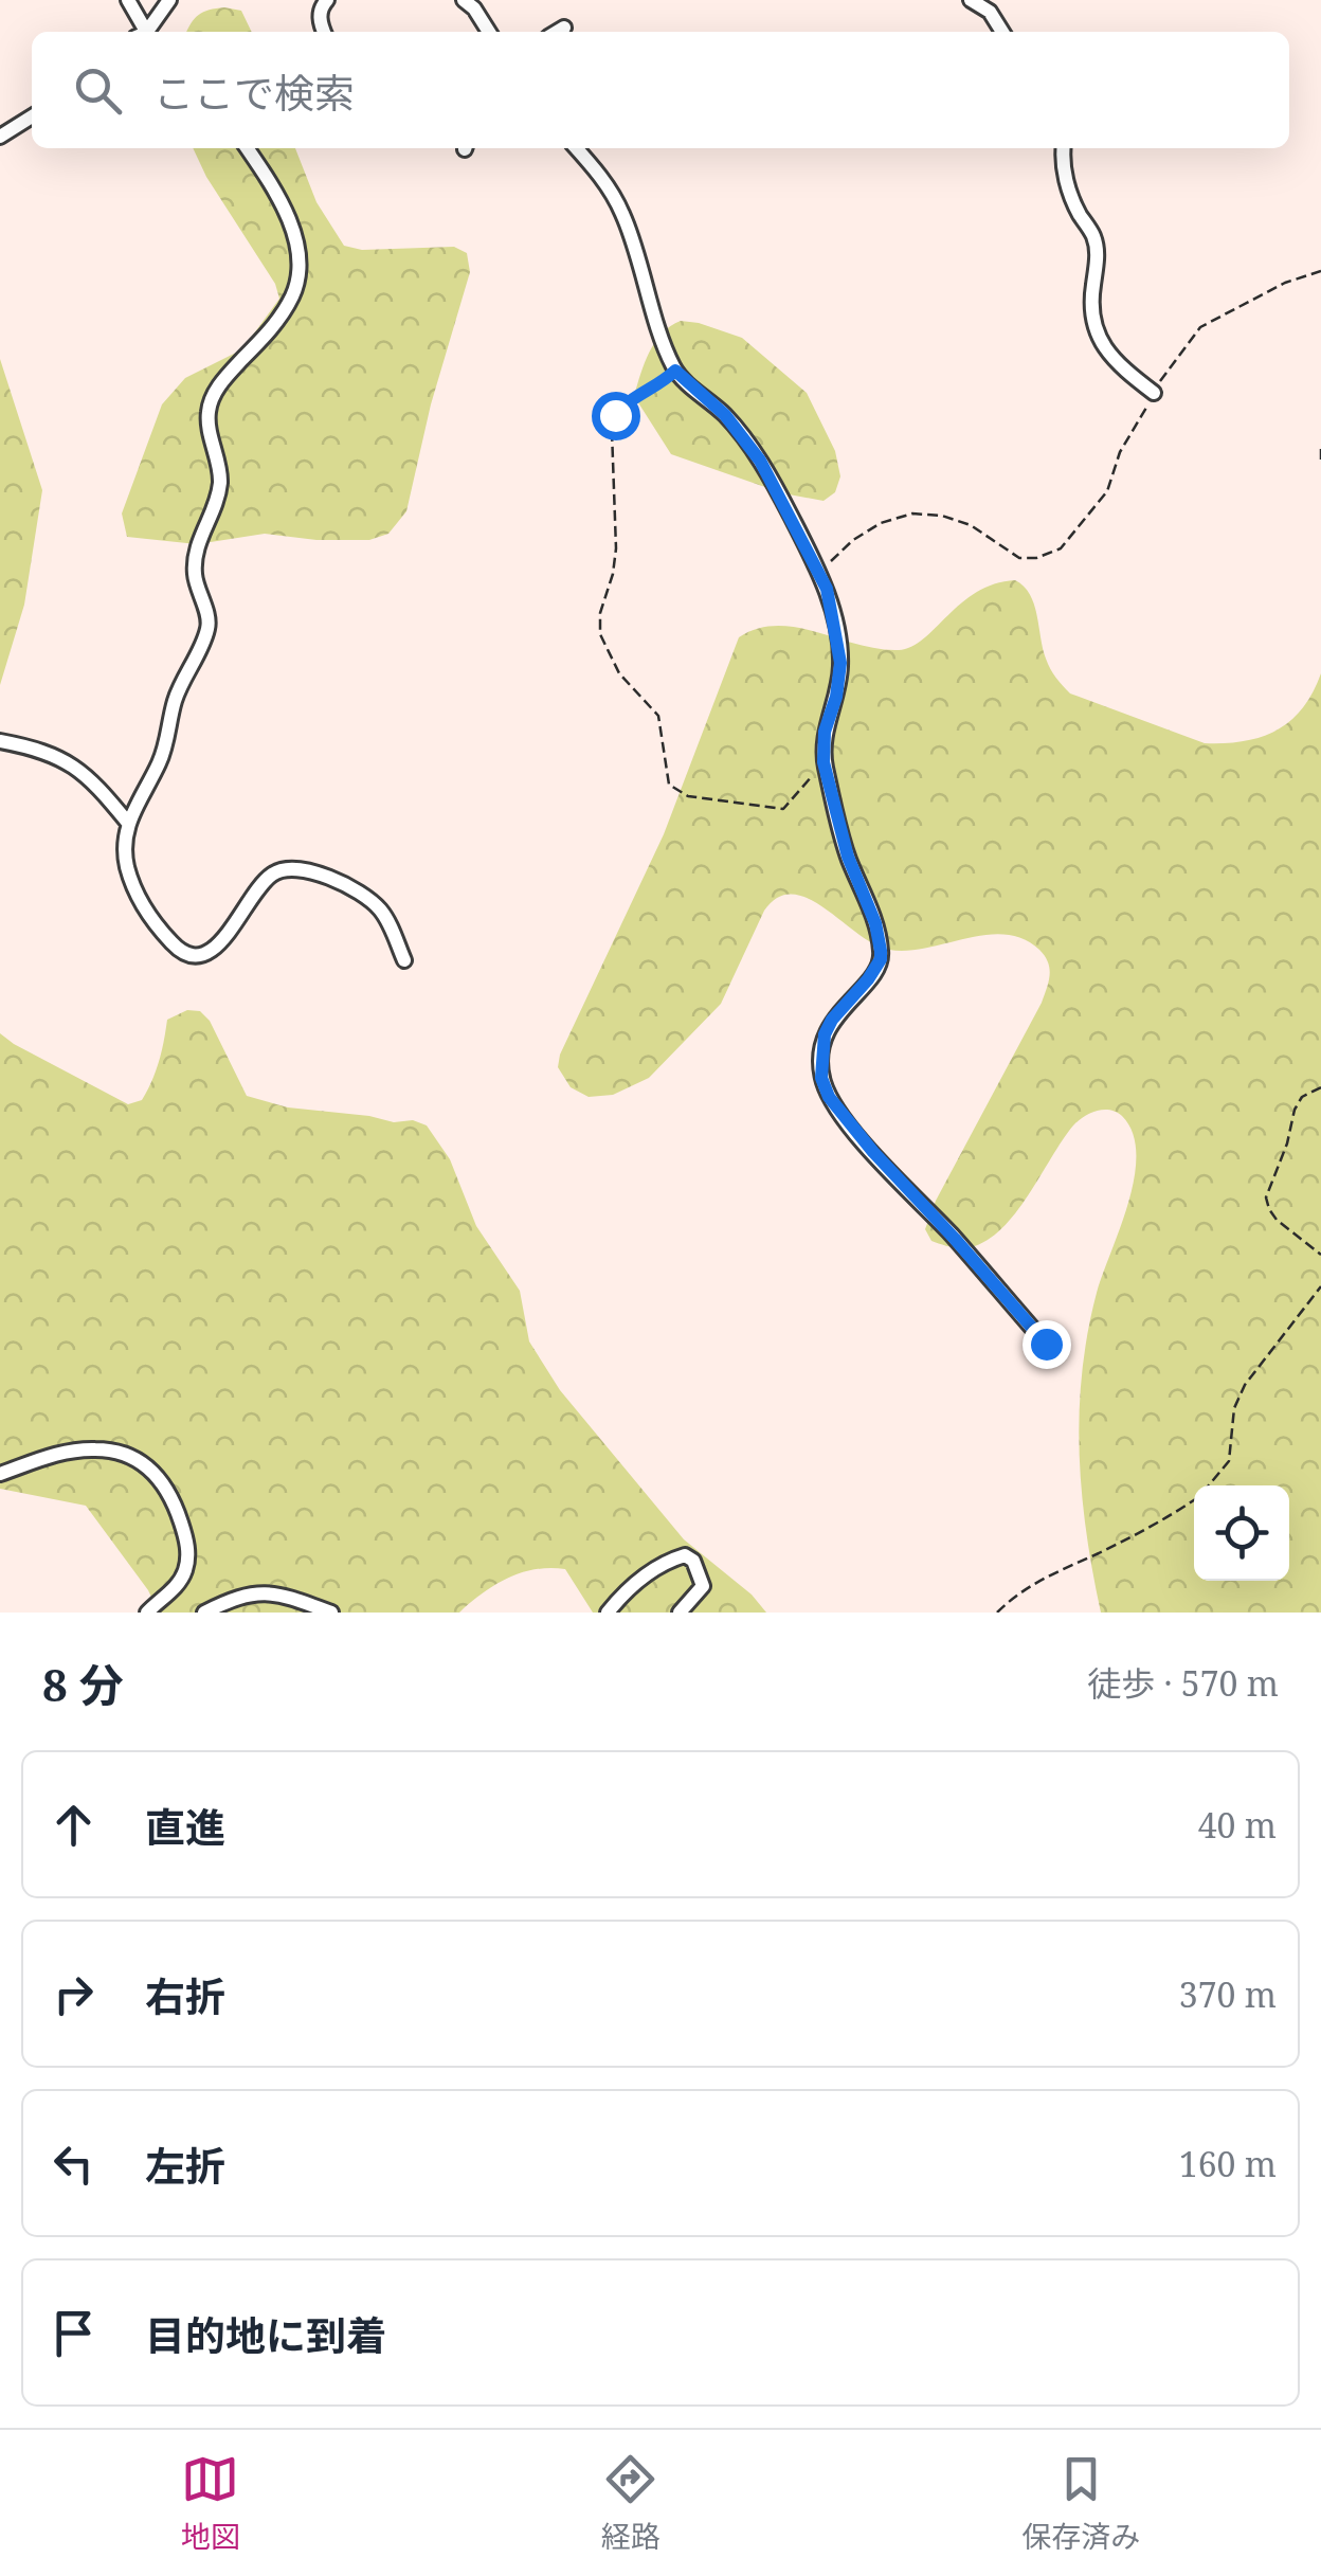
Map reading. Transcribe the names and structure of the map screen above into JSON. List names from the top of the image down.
{
  "page": {
    "search": "ここで検索",
    "heading": ["8 分", "徒歩 · 570 m"],
    "list": [
      ["直進", "40 m"],
      ["右折", "370 m"],
      ["左折", "160 m"],
      "目的地に到着"
    ],
    "nav": ["地図", "経路", "保存済み"]
  }
}
